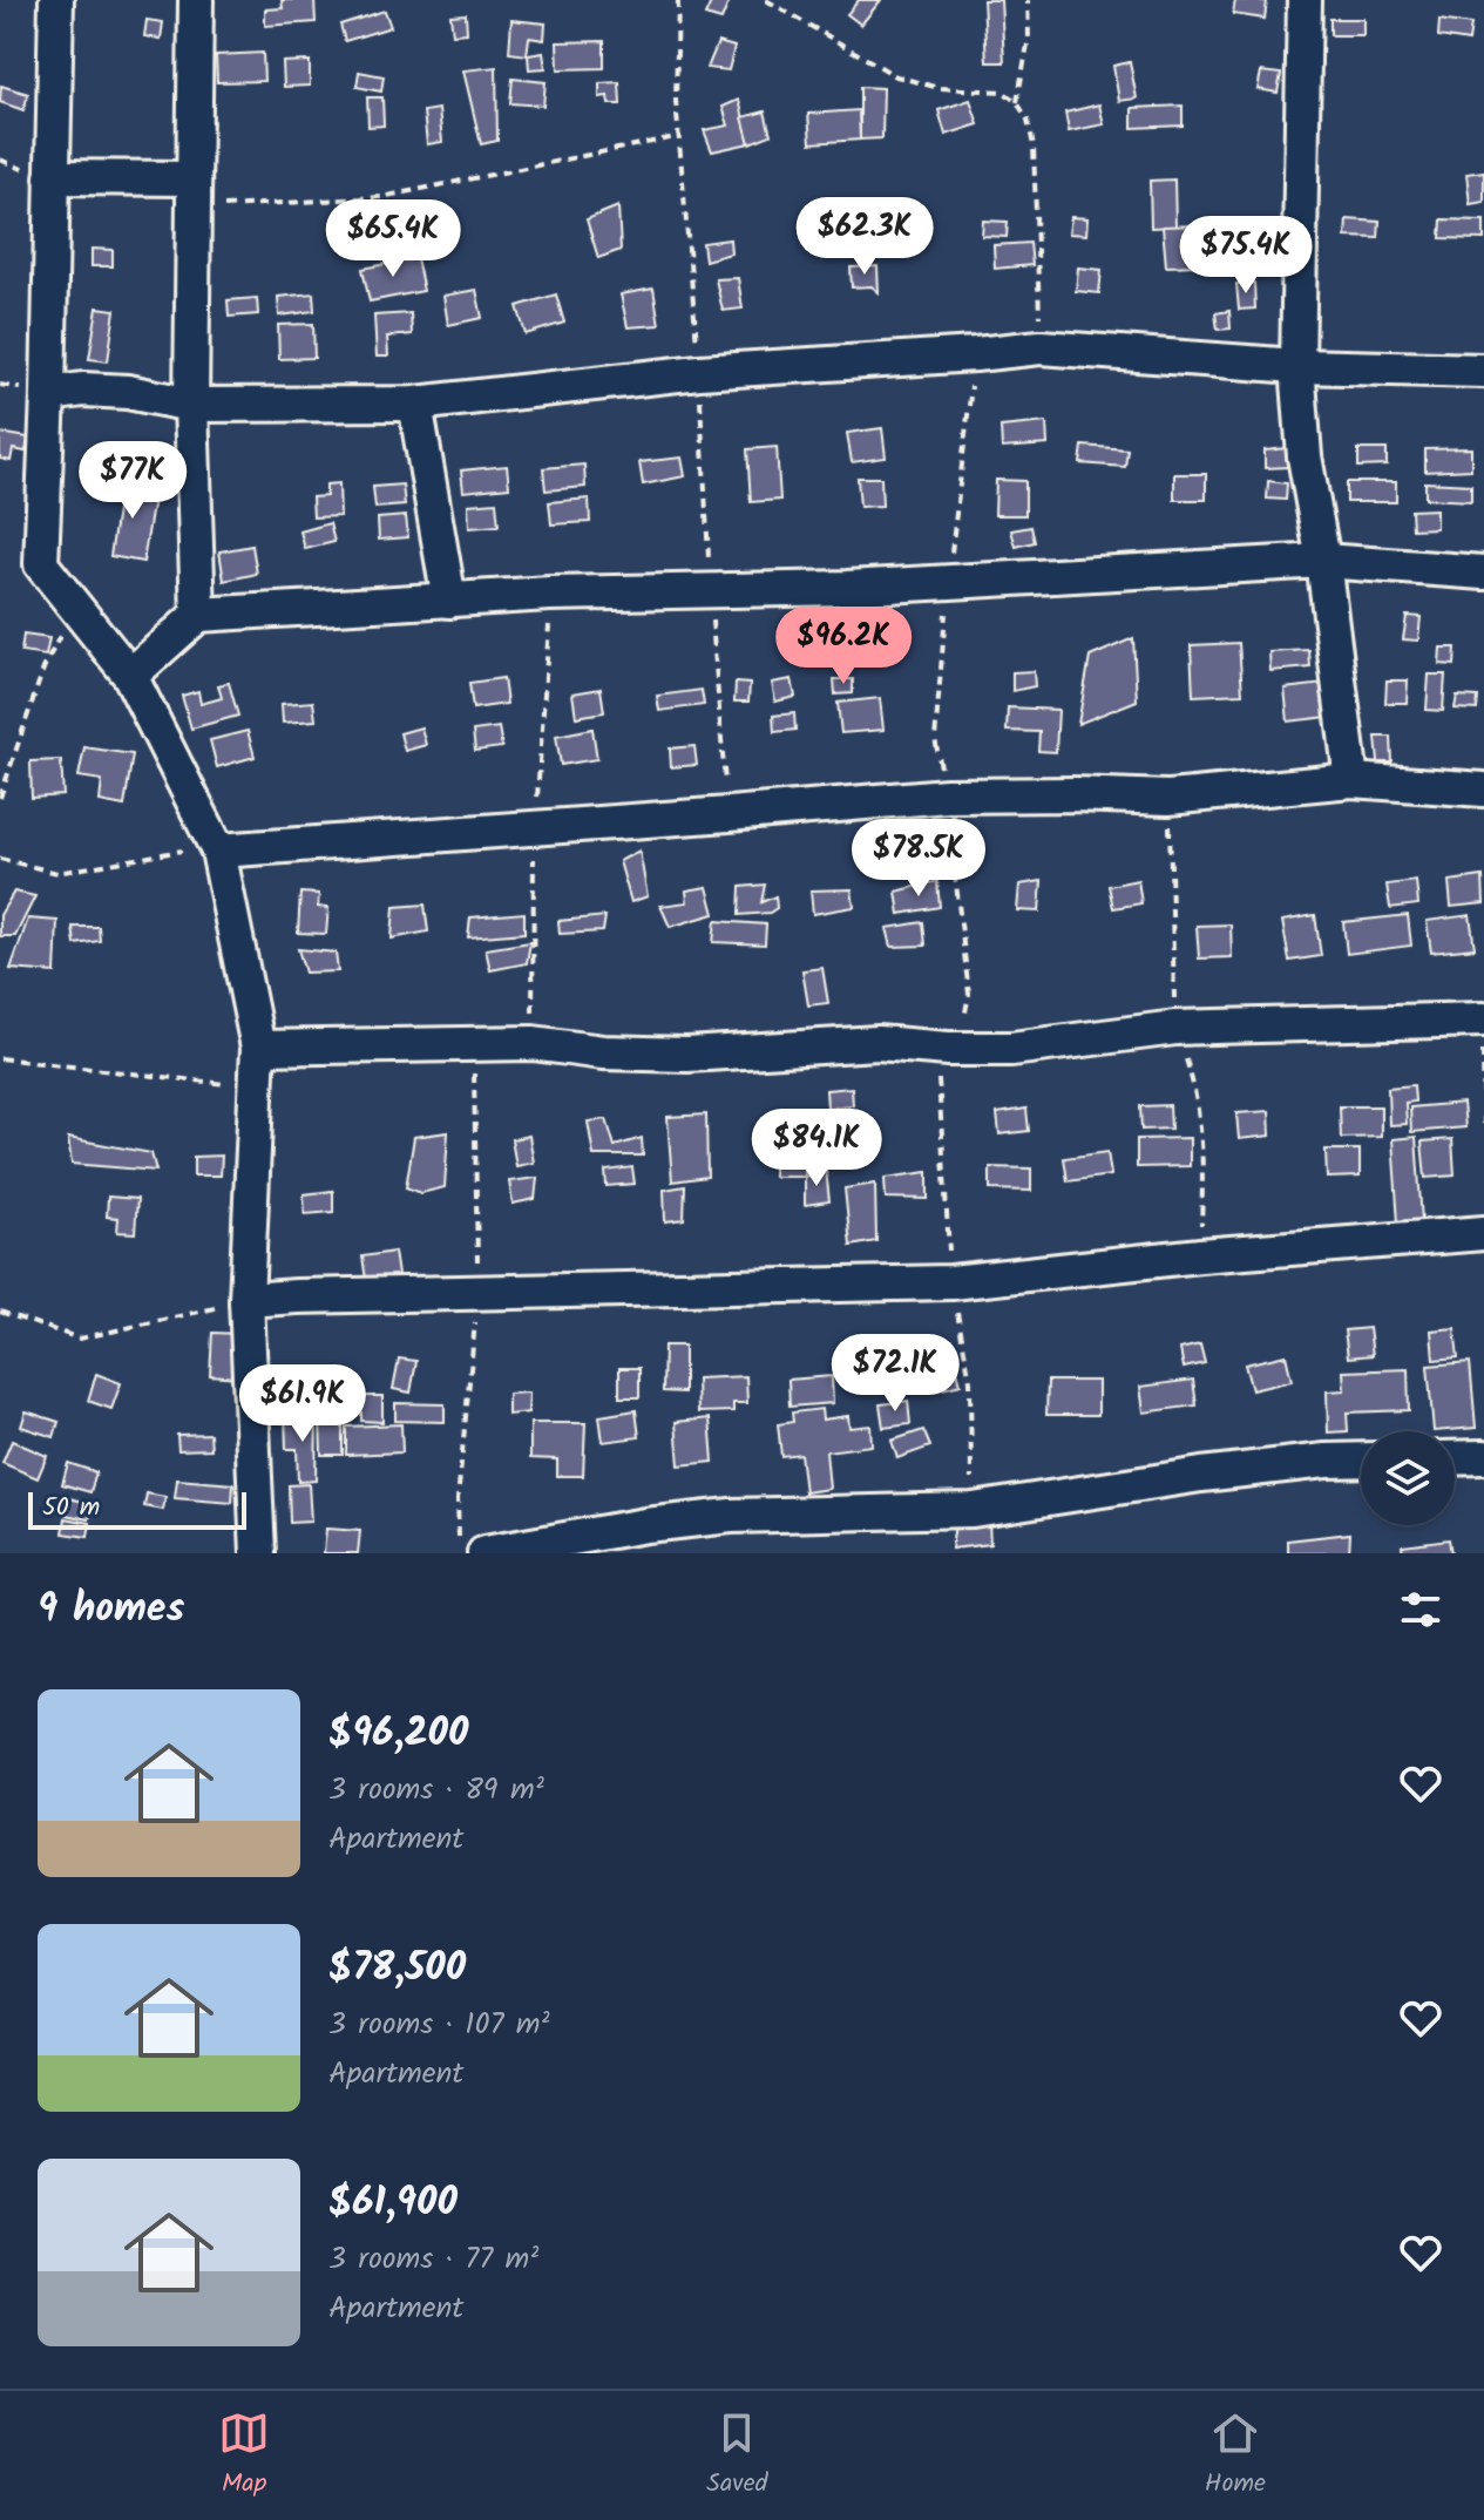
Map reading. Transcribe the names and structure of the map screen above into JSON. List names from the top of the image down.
{
  "scale_bar": "50 m",
  "page": {
    "price": [
      "$62.3K",
      "$65.4K",
      "$75.4K",
      "$77K",
      "$96.2K",
      "$78.5K",
      "$84.1K",
      "$72.1K",
      "$61.9K"
    ],
    "scale": "50 m",
    "heading": "9 homes",
    "list": [
      {
        "name": "$96,200",
        "note": "3 rooms · 89 m² · Apartment"
      },
      {
        "name": "$78,500",
        "note": "3 rooms · 107 m² · Apartment"
      },
      {
        "name": "$61,900",
        "note": "3 rooms · 77 m² · Apartment"
      }
    ],
    "tabs": ["Map", "Saved", "Home"]
  }
}
